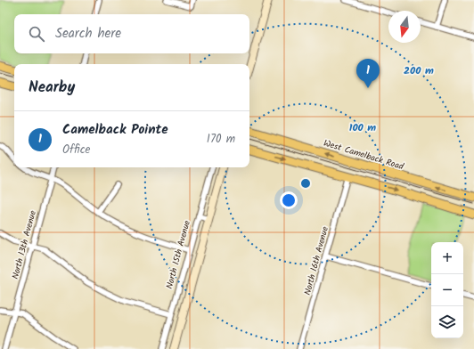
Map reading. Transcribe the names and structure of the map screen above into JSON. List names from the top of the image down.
{
  "streets": {
    "main road": ["West Camelback Road"],
    "street": ["North 13th Avenue", "North 15th Avenue", "North 16th Avenue"]
  },
  "north": "bottom",
  "page": {
    "search": "Search here",
    "pins": "1",
    "heading": "Nearby",
    "list": [
      {
        "mark": "1",
        "name": "Camelback Pointe",
        "note": "Office",
        "value": "170 m"
      }
    ],
    "map_buttons": ["+", "−"]
  },
  "rings": ["200 m", "100 m"]
}
